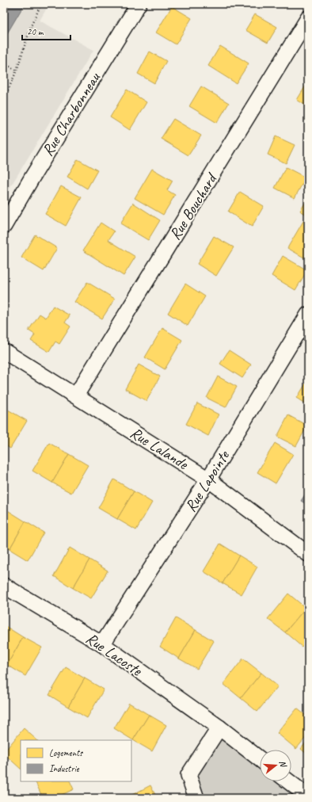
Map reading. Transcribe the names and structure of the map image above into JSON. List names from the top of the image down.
{
  "streets": {
    "street": [
      "Rue Charbonneau",
      "Rue Bouchard",
      "Rue Lalande",
      "Rue Lapointe",
      "Rue Lacoste"
    ]
  },
  "crossings": [
    ["Rue Bouchard", "Rue Lalande"],
    ["Rue Lalande", "Rue Lapointe"],
    ["Rue Lapointe", "Rue Lacoste"]
  ],
  "legend": ["Logements", "Industrie"],
  "scale_bar": "20 m",
  "north": "right"
}
